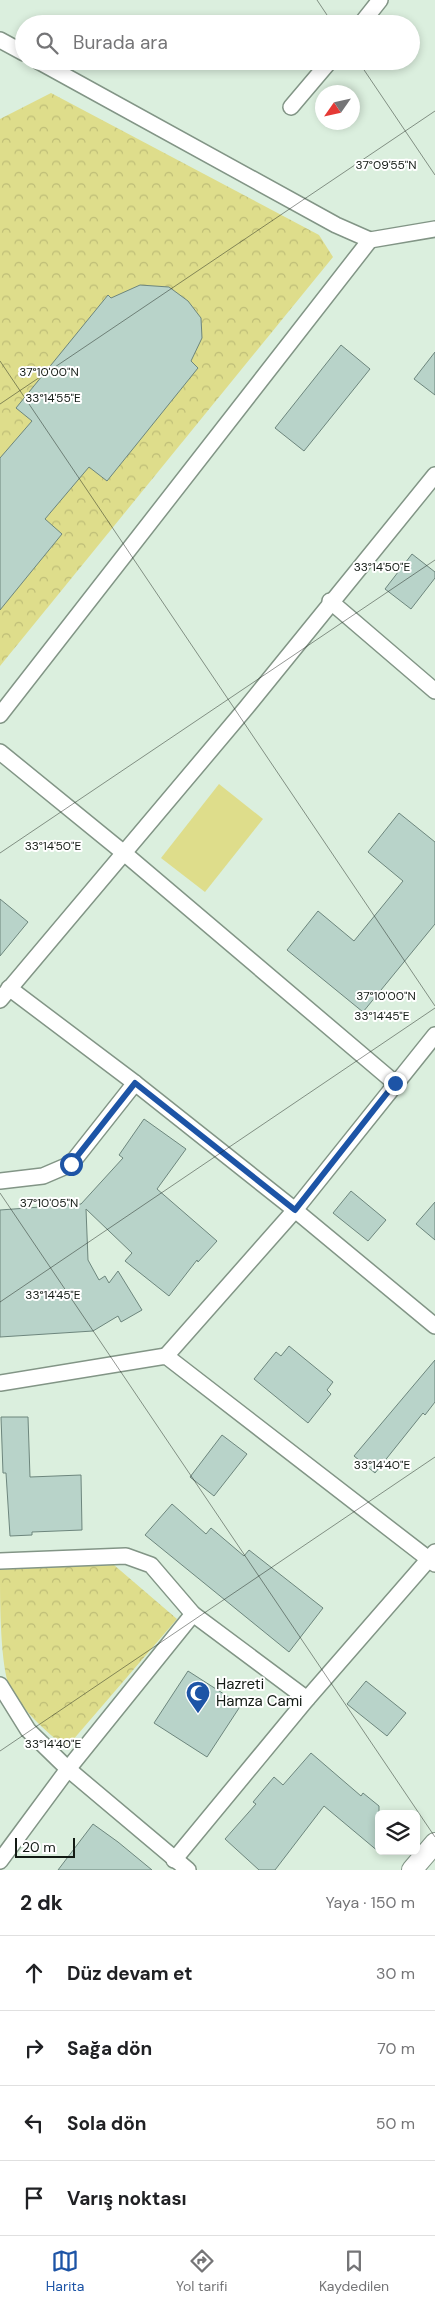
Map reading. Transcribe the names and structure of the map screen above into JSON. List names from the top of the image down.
{
  "places": {
    "mosque": ["Hazreti Hamza Cami"]
  },
  "scale_bar": "20 m",
  "north": "bottom left",
  "page": {
    "search": "Burada ara",
    "scale": "20 m",
    "heading": ["2 dk", "Yaya · 150 m"],
    "list": [
      ["Düz devam et", "30 m"],
      ["Sağa dön", "70 m"],
      ["Sola dön", "50 m"],
      "Varış noktası"
    ],
    "nav": ["Harita", "Yol tarifi", "Kaydedilen"]
  },
  "coordinates": [
    "37°09'55\"N",
    "37°10'00\"N",
    "33°14'55\"E",
    "33°14'50\"E",
    "33°14'45\"E",
    "37°10'05\"N",
    "33°14'40\"E"
  ]
}
